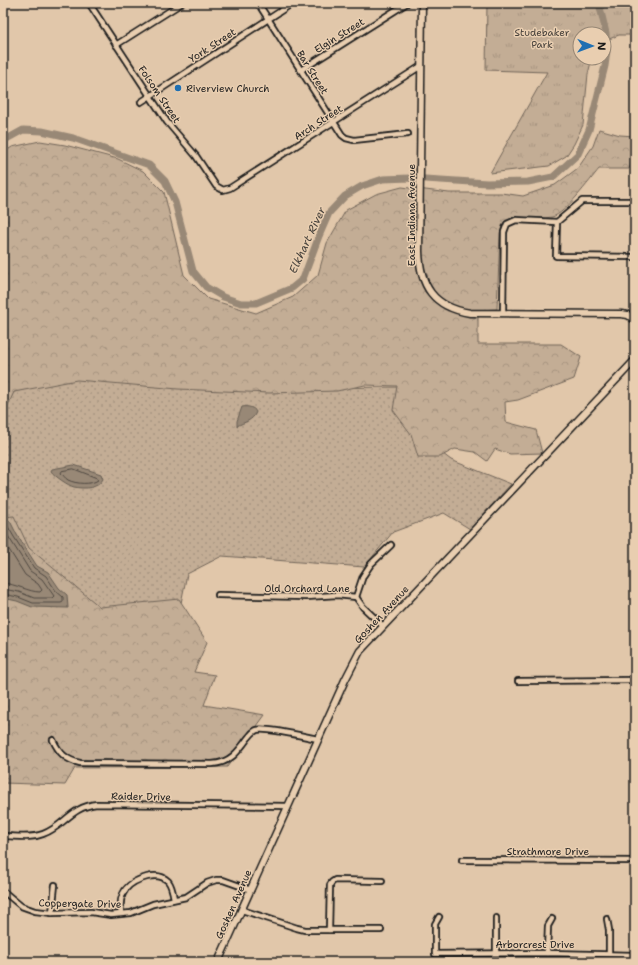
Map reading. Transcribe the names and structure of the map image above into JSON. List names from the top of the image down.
{
  "streets": {
    "street": [
      "Elgin Street",
      "York Street",
      "Bar Street",
      "Folsom Street",
      "Arch Street",
      "East Indiana Avenue",
      "Old Orchard Lane",
      "Goshen Avenue",
      "Raider Drive",
      "Strathmore Drive",
      "Coppergate Drive",
      "Arborcrest Drive"
    ]
  },
  "crossings": [
    ["Elgin Street", "Bar Street"],
    ["York Street", "Bar Street"],
    ["York Street", "Folsom Street"],
    ["Bar Street", "Arch Street"],
    ["Folsom Street", "Arch Street"],
    ["Arch Street", "East Indiana Avenue"],
    ["Old Orchard Lane", "Goshen Avenue"],
    ["Goshen Avenue", "Raider Drive"],
    ["Goshen Avenue", "Coppergate Drive"]
  ],
  "water": ["Elkhart River"],
  "parks": ["Studebaker Park"],
  "places": ["Riverview Church"],
  "north": "right"
}
